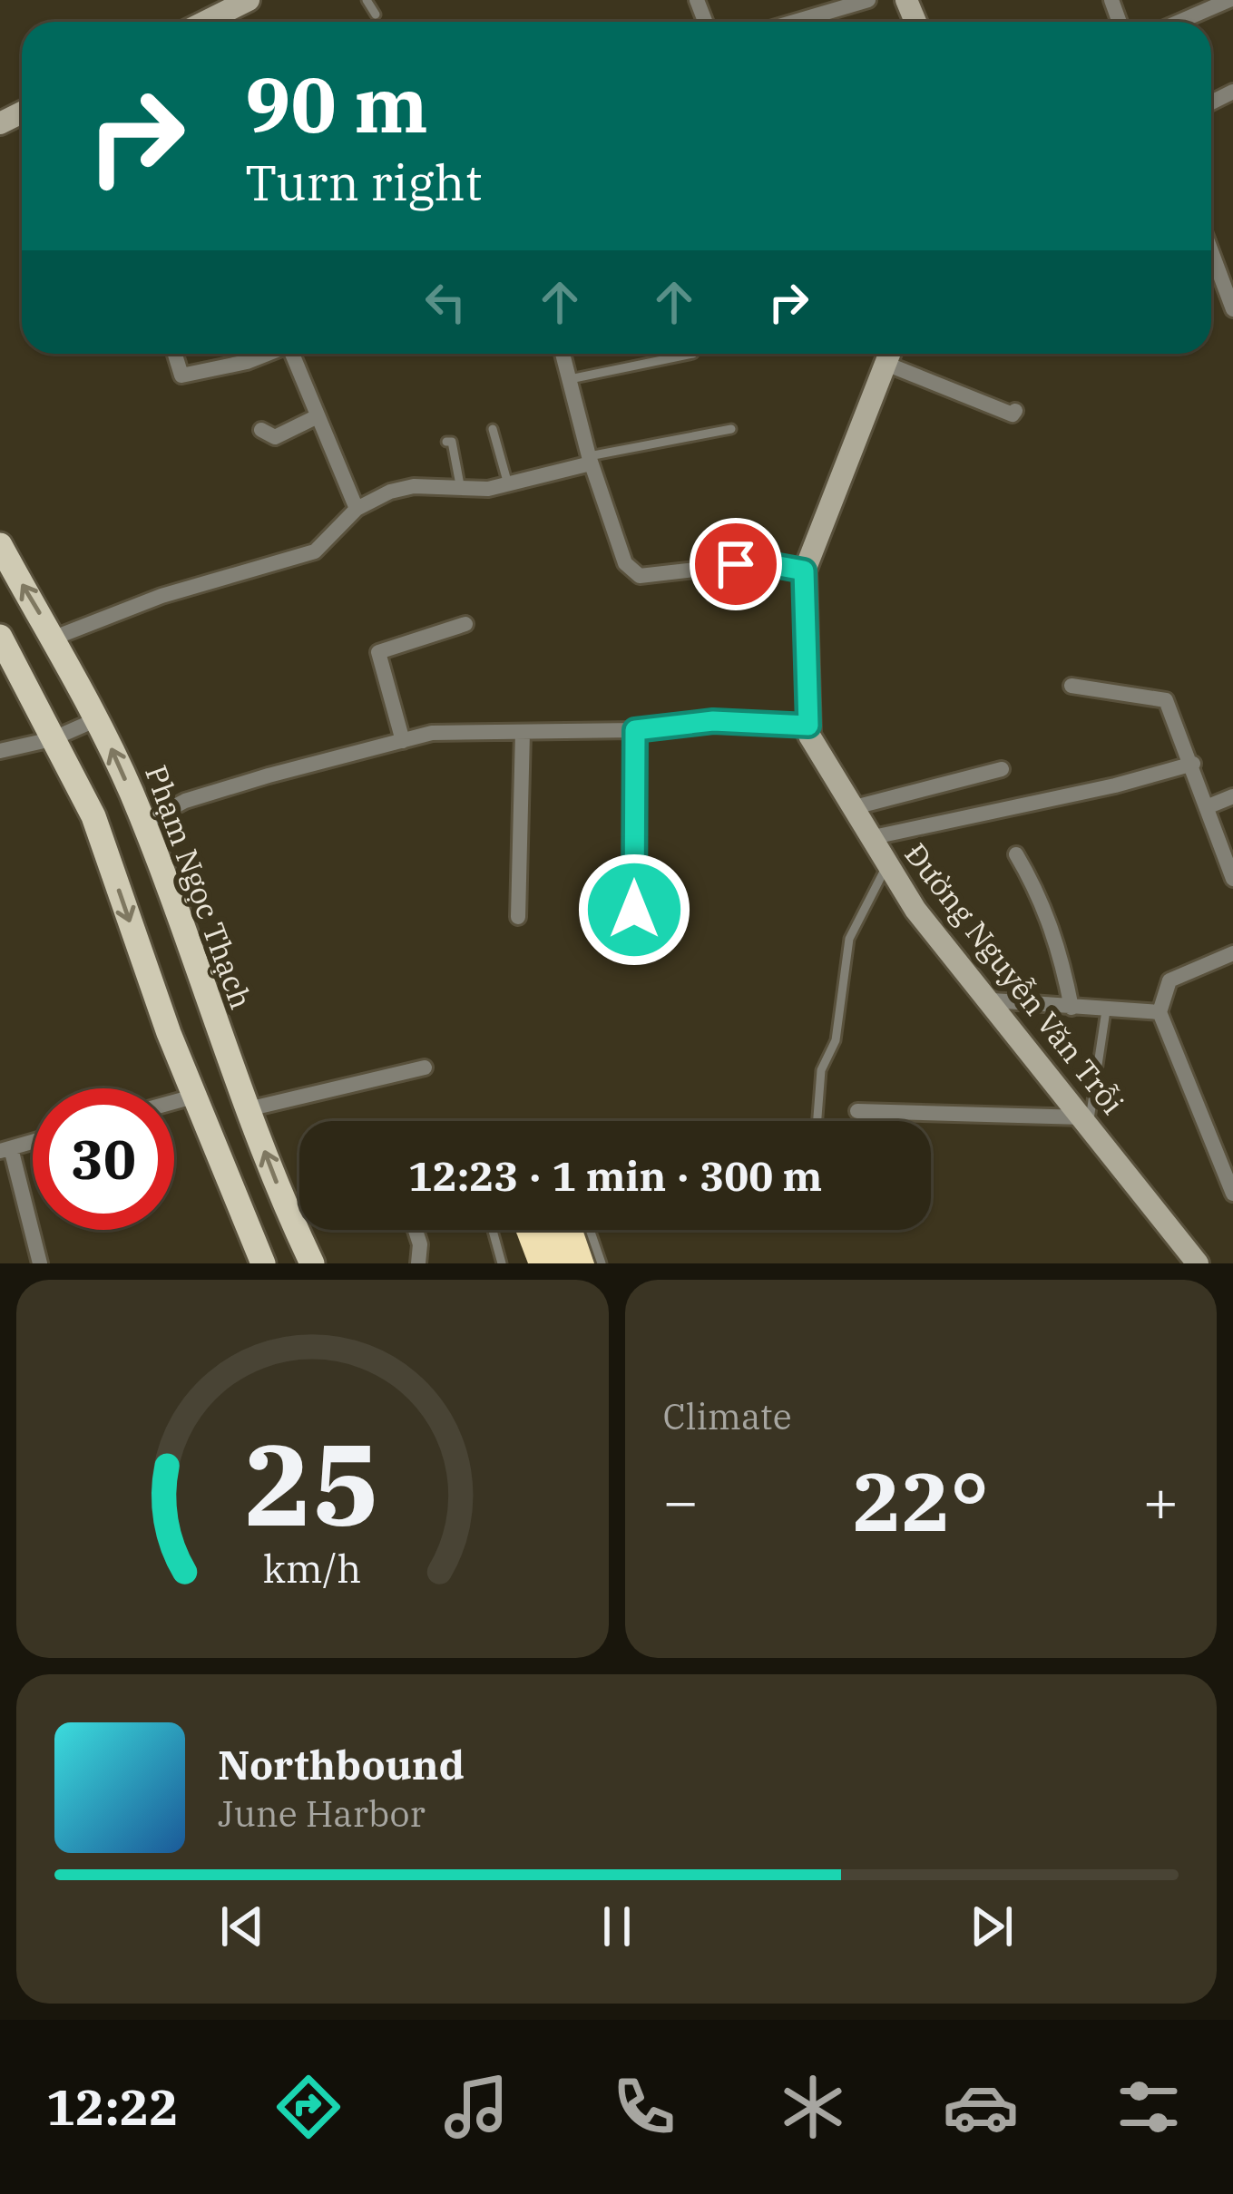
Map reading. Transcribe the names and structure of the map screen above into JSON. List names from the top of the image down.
{
  "streets": {
    "main road": ["Phạm Ngọc Thạch"],
    "street": ["Đường Nguyễn Văn Trỗi"]
  },
  "page": {
    "turn": ["90 m", "Turn right"],
    "limit": "30",
    "trip": "12:23 · 1 min · 300 m",
    "tile": "Climate",
    "heat": ["−", "22°", "+"],
    "song": ["Northbound", "June Harbor"],
    "tabs": "12:22",
    "gauge": ["25", "km/h"]
  }
}
